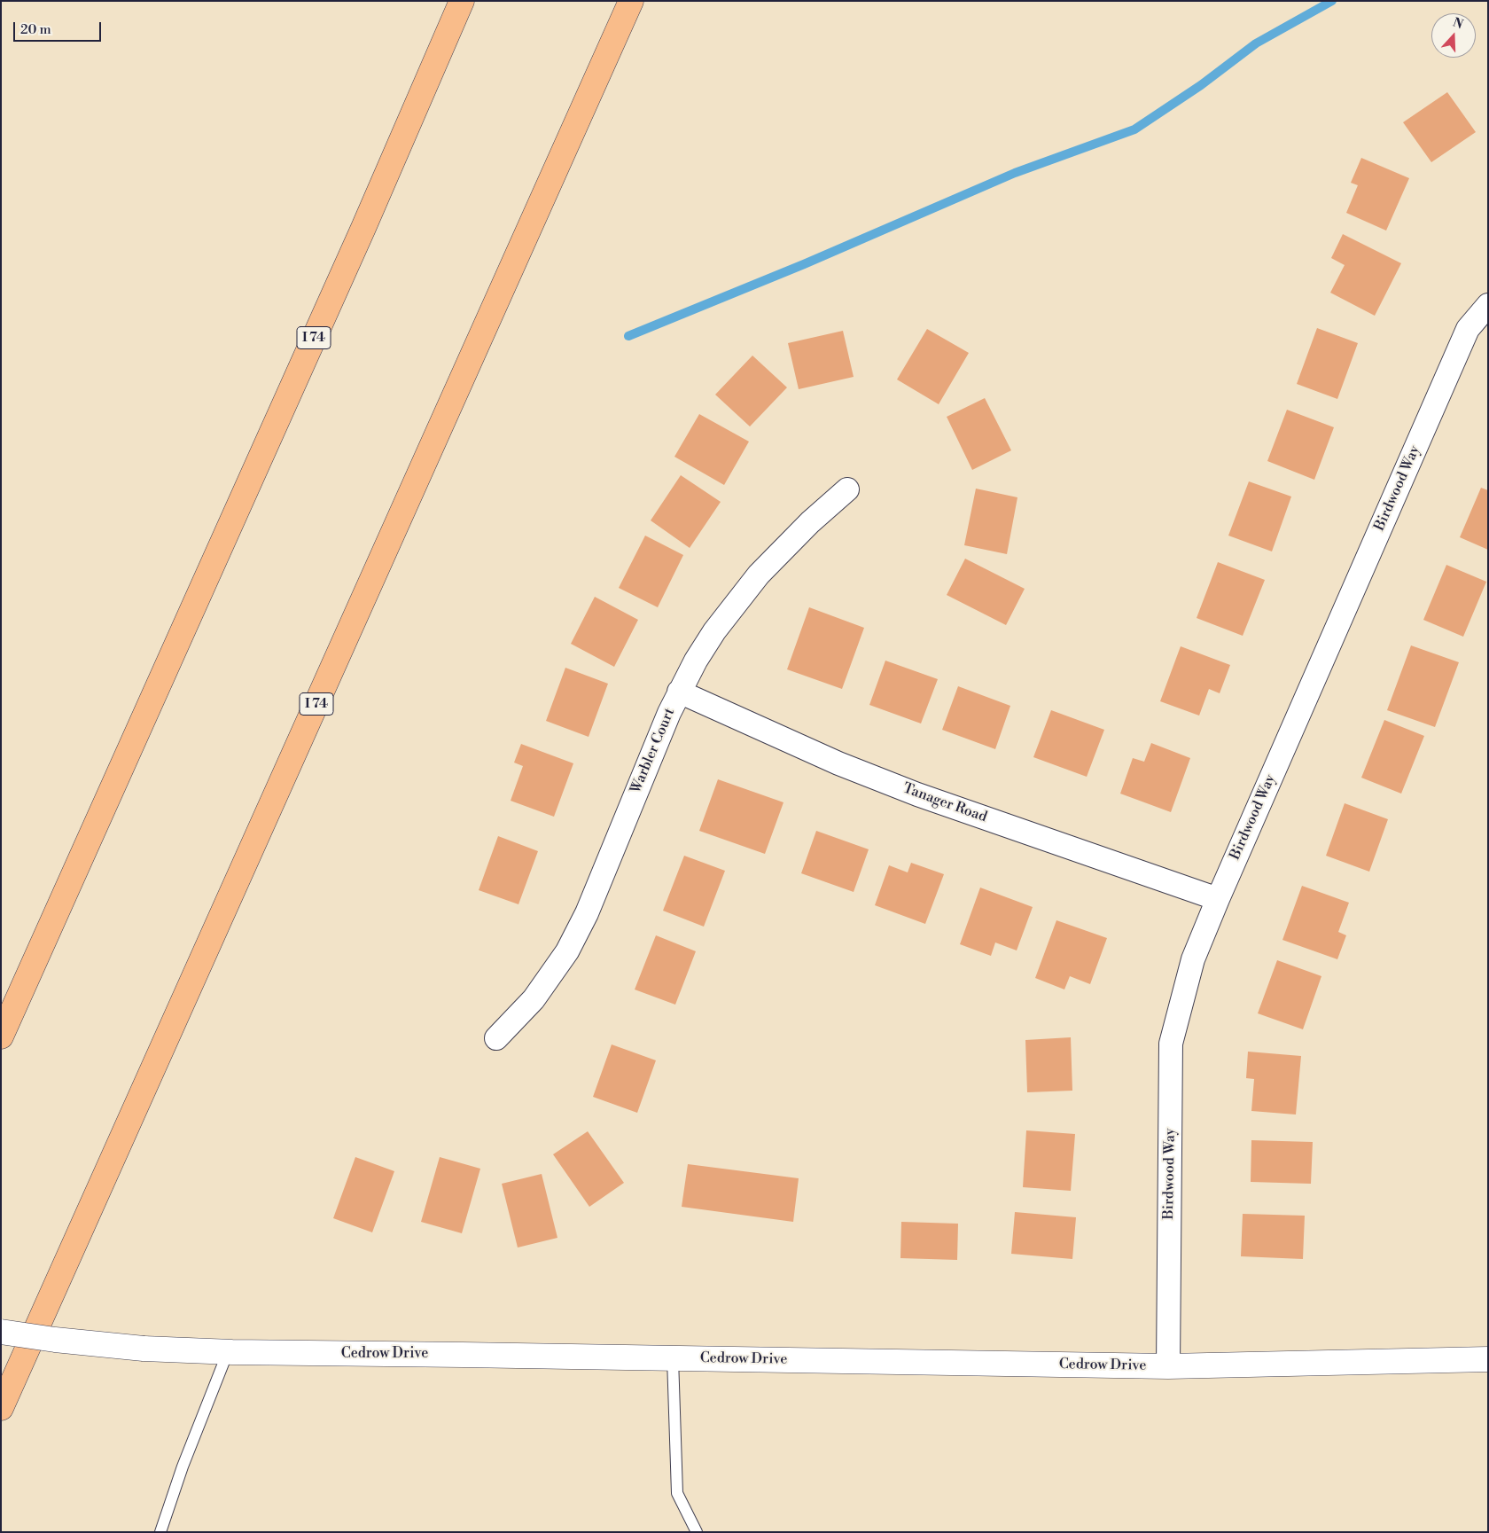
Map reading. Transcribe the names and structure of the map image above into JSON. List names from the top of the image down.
{
  "streets": {
    "highway": ["I 74"],
    "street": [
      "Birdwood Way",
      "Warbler Court",
      "Tanager Road",
      "Cedrow Drive"
    ]
  },
  "crossings": [
    ["Birdwood Way", "Tanager Road"],
    ["Birdwood Way", "Cedrow Drive"],
    ["Warbler Court", "Tanager Road"]
  ],
  "scale_bar": "20 m",
  "north": "top"
}
